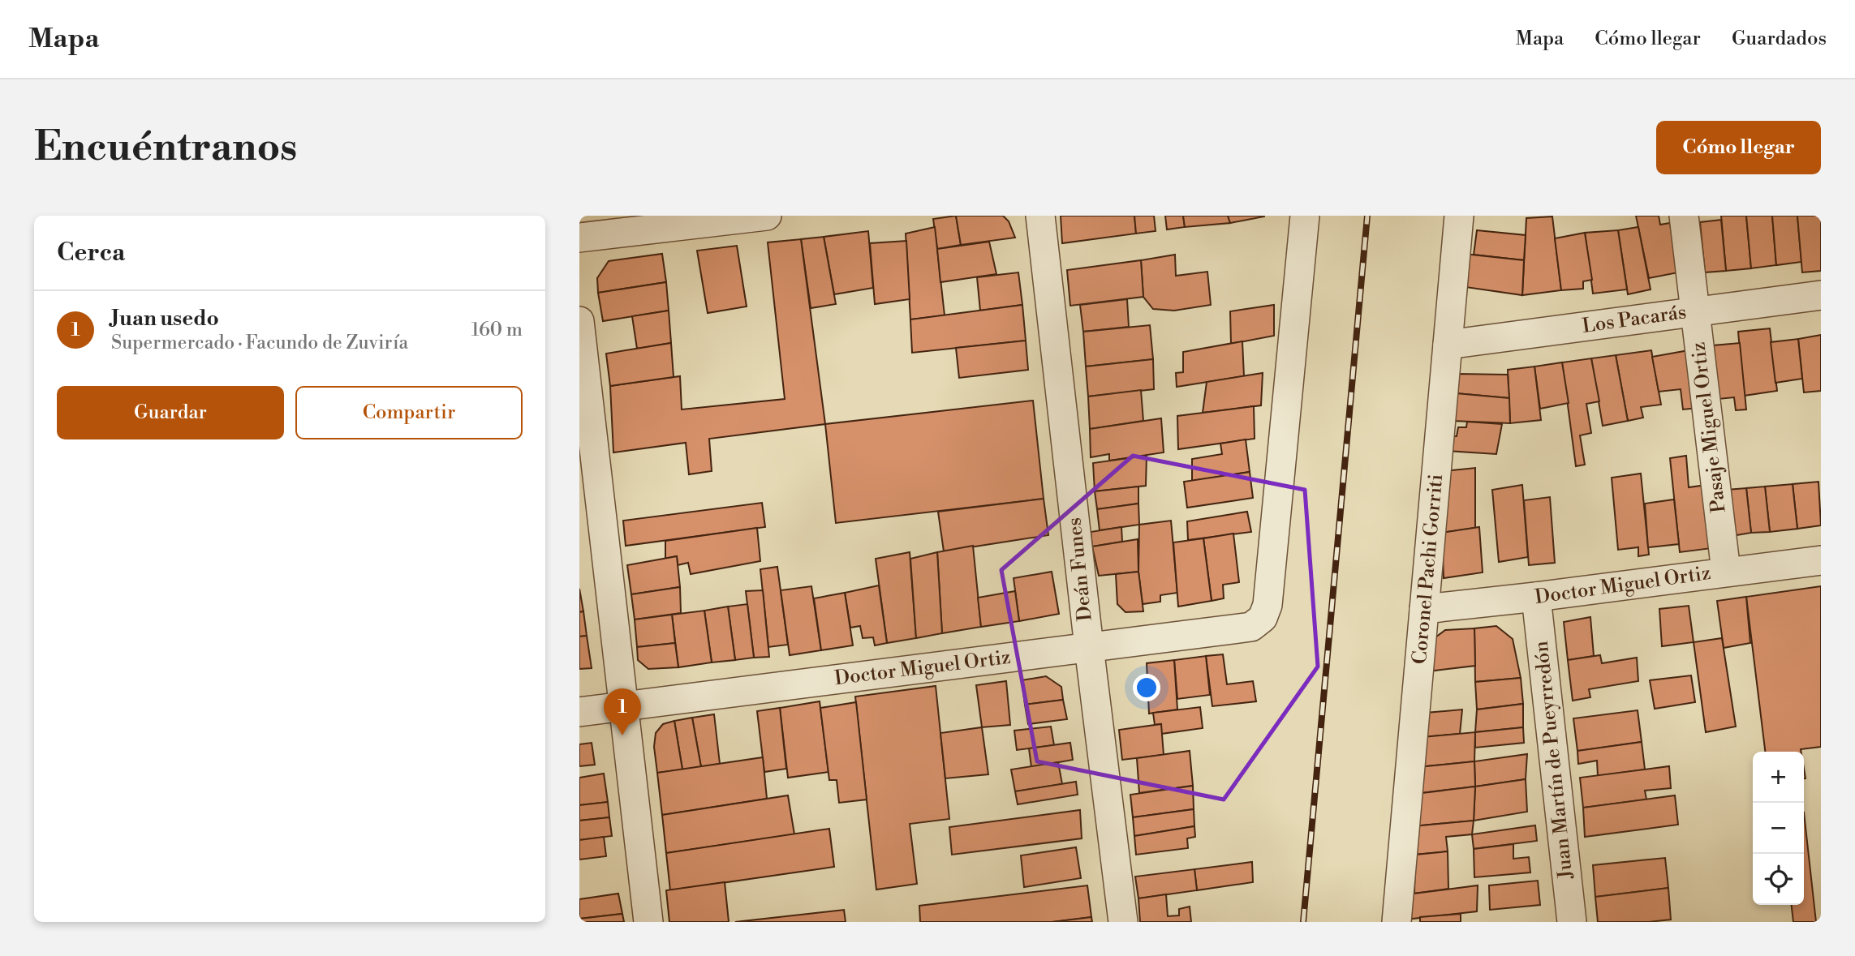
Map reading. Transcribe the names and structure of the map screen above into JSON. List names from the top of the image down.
{
  "streets": {
    "street": [
      "Los Pacarás",
      "Pasaje Miguel Ortiz",
      "Deán Funes",
      "Coronel Pachi Gorriti",
      "Doctor Miguel Ortiz",
      "Juan Martín de Pueyrredón"
    ]
  },
  "crossings": [
    ["Los Pacarás", "Pasaje Miguel Ortiz"],
    ["Los Pacarás", "Coronel Pachi Gorriti"],
    ["Pasaje Miguel Ortiz", "Doctor Miguel Ortiz"],
    ["Deán Funes", "Doctor Miguel Ortiz"],
    ["Coronel Pachi Gorriti", "Doctor Miguel Ortiz"],
    ["Doctor Miguel Ortiz", "Juan Martín de Pueyrredón"]
  ],
  "page": {
    "header": "Mapa",
    "nav": ["Mapa", "Cómo llegar", "Guardados"],
    "buttons": [
      "Cómo llegar",
      ["Guardar", "Compartir"]
    ],
    "title": "Encuéntranos",
    "heading": "Cerca",
    "list": [
      {
        "mark": "1",
        "name": "Juan usedo",
        "note": "Supermercado · Facundo de Zuviría",
        "value": "160 m"
      }
    ],
    "pins": "1",
    "map_buttons": ["+", "−"]
  }
}
